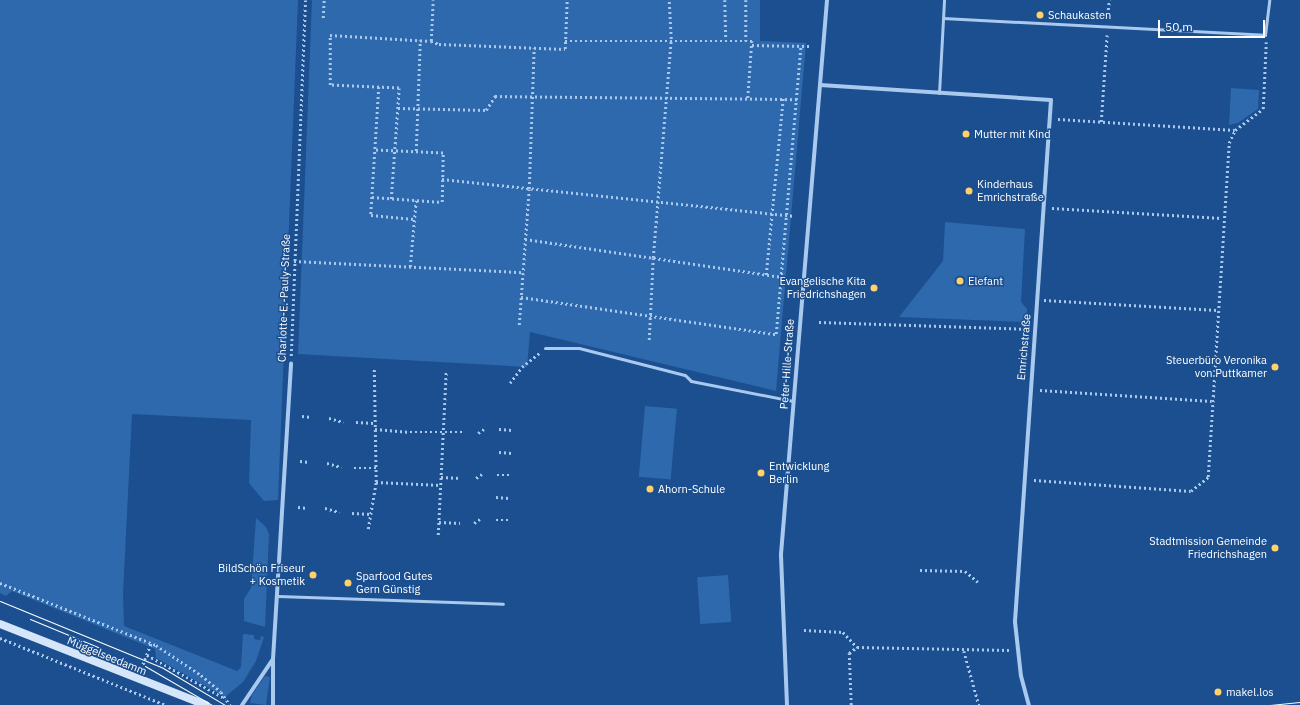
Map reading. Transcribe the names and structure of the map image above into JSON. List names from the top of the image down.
{
  "streets": {
    "main road": ["Müggelseedamm"],
    "street": ["Charlotte-E.-Pauly-Straße", "Emrichstraße", "Peter-Hille-Straße"]
  },
  "crossings": [
    ["Emrichstraße", "Peter-Hille-Straße"]
  ],
  "places": [
    "Schaukasten",
    "Mutter mit Kind",
    "Kinderhaus Emrichstraße",
    "Elefant",
    "Evangelische Kita Friedrichshagen",
    "Steuerbüro Veronika von Puttkamer",
    "Entwicklung Berlin",
    "Ahorn-Schule",
    "Stadtmission Gemeinde Friedrichshagen",
    "BildSchön Friseur + Kosmetik",
    "Sparfood Gutes Gern Günstig",
    "makel.los"
  ],
  "scale_bar": "50 m"
}
